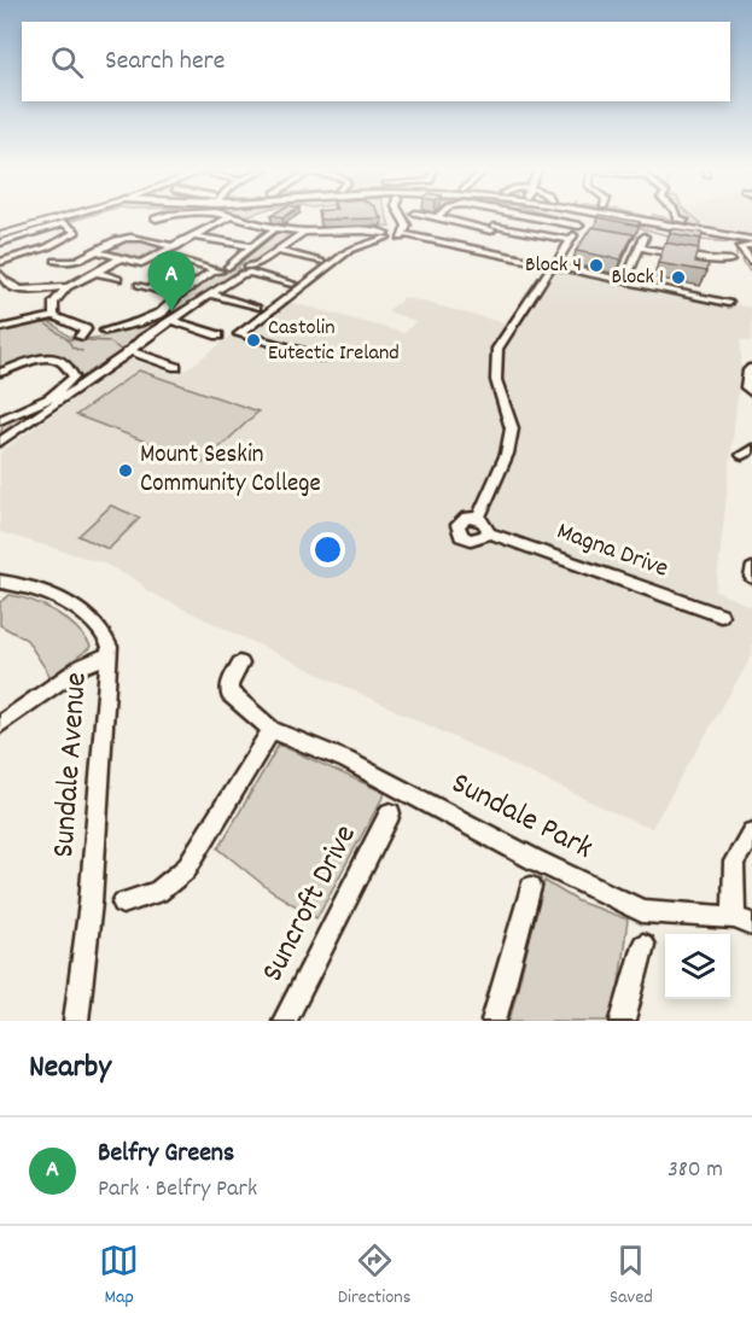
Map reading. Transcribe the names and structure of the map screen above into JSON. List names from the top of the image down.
{
  "streets": {
    "street": [
      "Magna Drive",
      "Sundale Avenue",
      "Sundale Park",
      "Suncroft Drive"
    ]
  },
  "places": [
    "Block 4",
    "Block 1",
    "Castolin Eutectic Ireland",
    "Mount Seskin Community College"
  ],
  "page": {
    "search": "Search here",
    "pins": "A",
    "heading": "Nearby",
    "list": [
      {
        "mark": "A",
        "name": "Belfry Greens",
        "note": "Park · Belfry Park",
        "value": "380 m"
      }
    ],
    "nav": ["Map", "Directions", "Saved"]
  }
}
